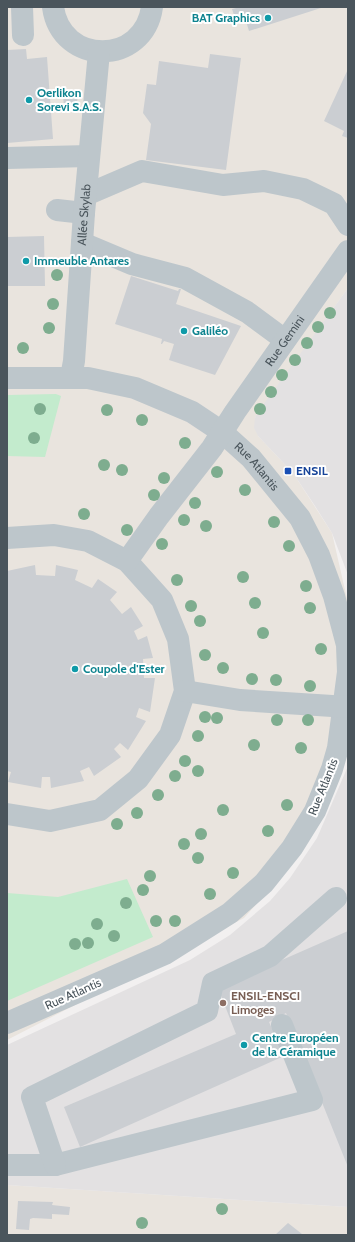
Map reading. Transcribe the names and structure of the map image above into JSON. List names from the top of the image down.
{
  "streets": {
    "street": ["Allée Skylab", "Rue Gemini", "Rue Atlantis"]
  },
  "crossings": [
    ["Allée Skylab", "Rue Atlantis"],
    ["Rue Gemini", "Rue Atlantis"]
  ],
  "places": {
    "other": [
      "BAT Graphics",
      "Oerlikon Sorevi S.A.S.",
      "Immeuble Antares",
      "Galiléo",
      "Coupole d'Ester",
      "ENSIL-ENSCI Limoges",
      "Centre Européen de la Céramique"
    ],
    "transit": ["ENSIL"]
  }
}
